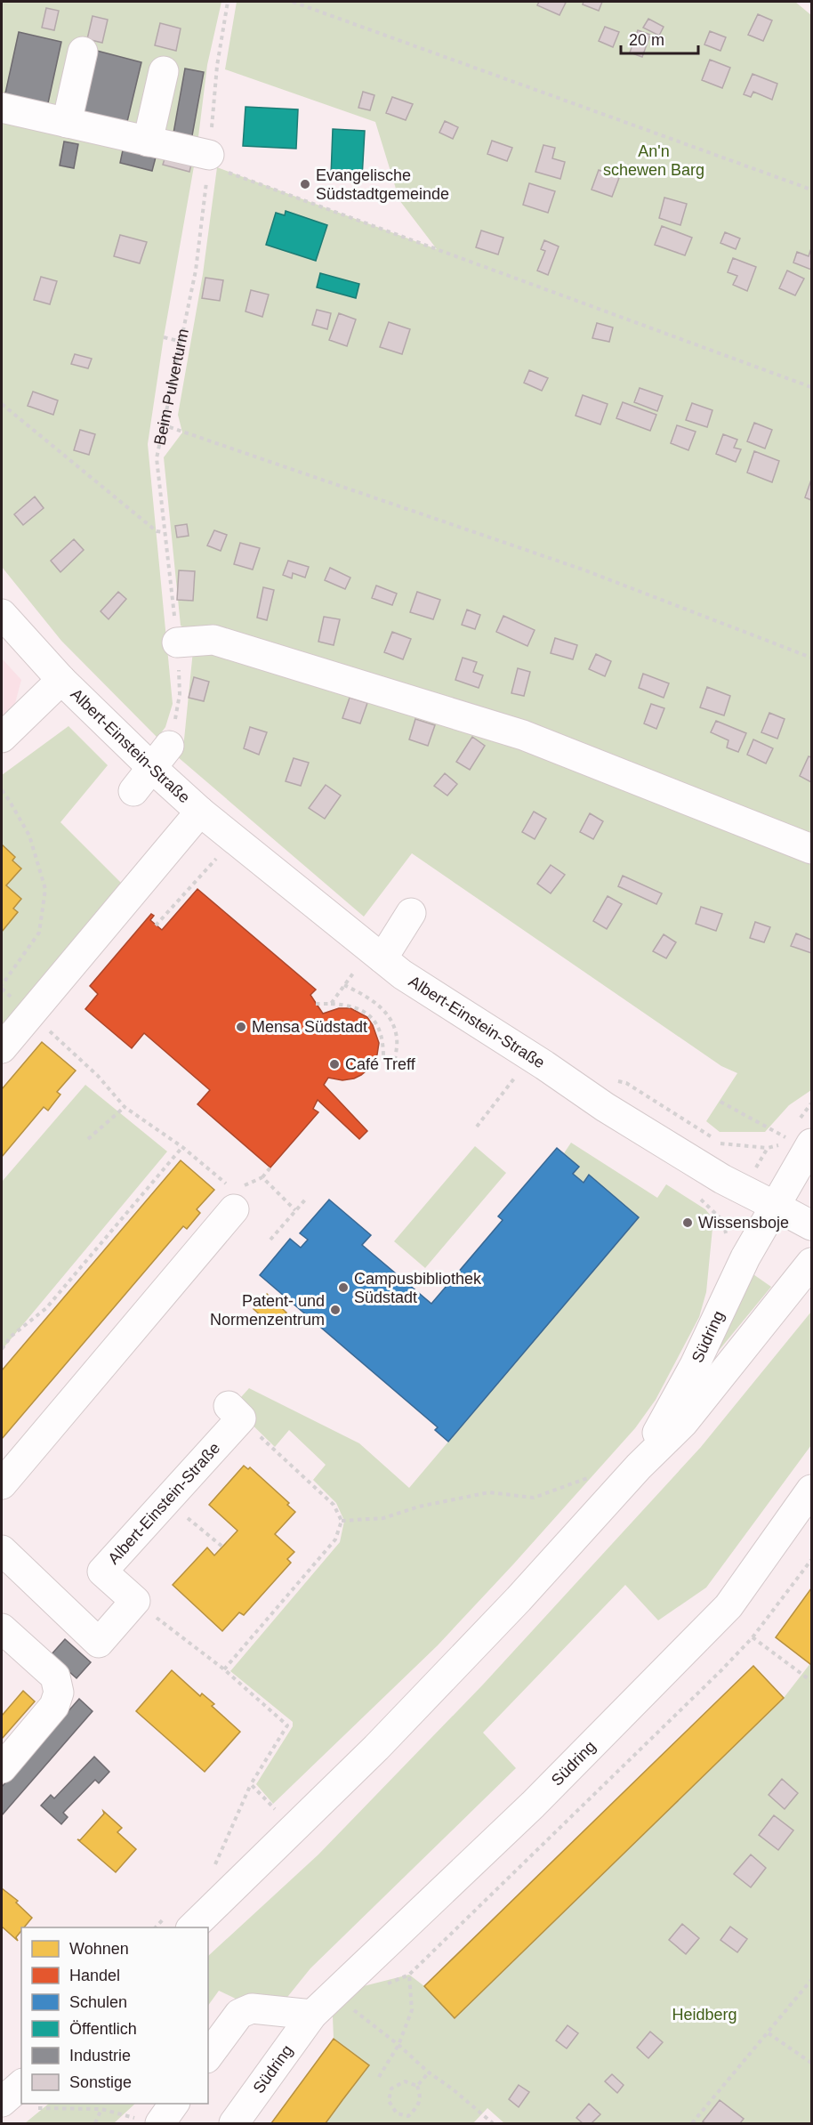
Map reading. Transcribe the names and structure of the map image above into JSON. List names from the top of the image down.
{
  "streets": {
    "street": ["Albert-Einstein-Straße", "Südring"],
    "path": ["Beim Pulverturm"]
  },
  "crossings": [
    ["Beim Pulverturm", "Albert-Einstein-Straße"],
    ["Albert-Einstein-Straße", "Südring"]
  ],
  "parks": ["An'n schewen Barg", "Heidberg"],
  "places": [
    "Evangelische Südstadtgemeinde",
    "Mensa Südstadt",
    "Café Treff",
    "Wissensboje",
    "Campusbibliothek Südstadt",
    "Patent- und Normenzentrum"
  ],
  "legend": [
    "Wohnen",
    "Handel",
    "Schulen",
    "Öffentlich",
    "Industrie",
    "Sonstige"
  ],
  "scale_bar": "20 m"
}
